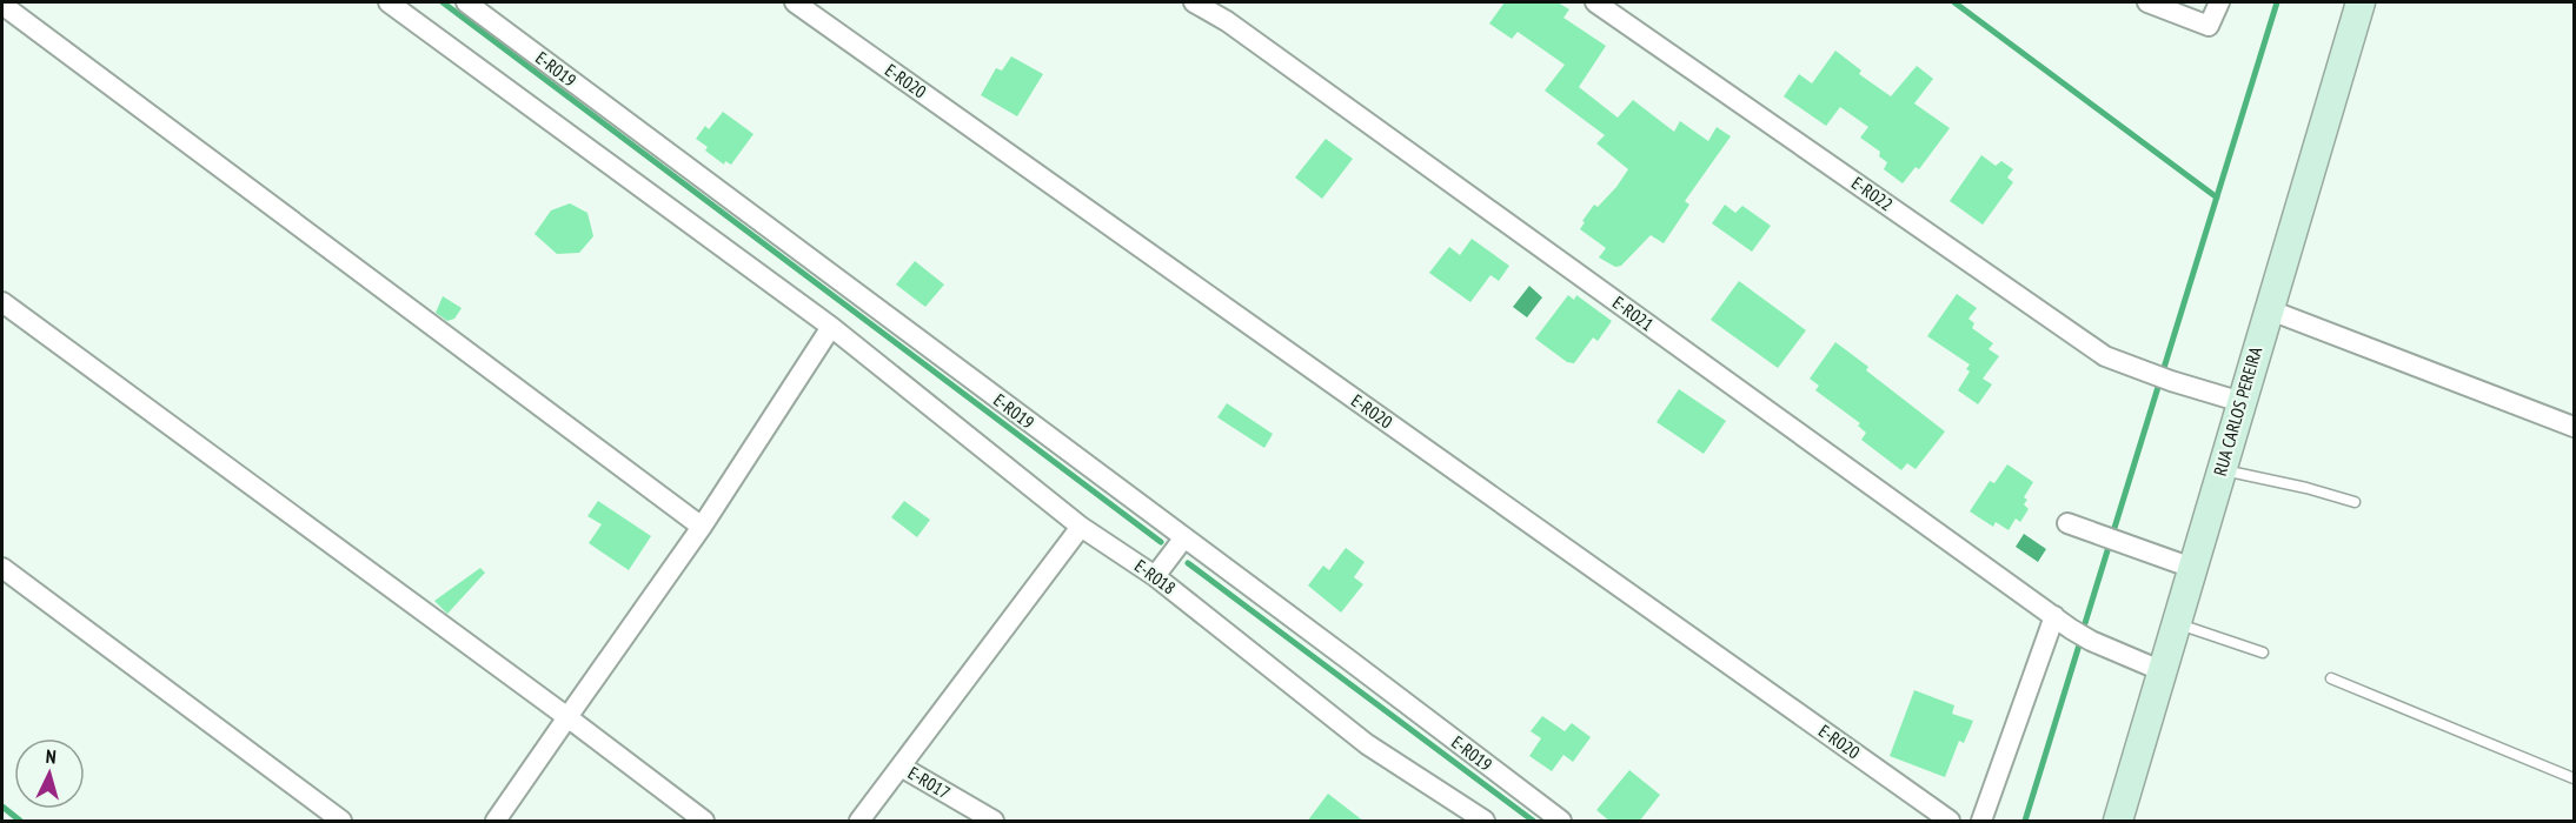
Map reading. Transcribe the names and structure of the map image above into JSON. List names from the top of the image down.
{
  "streets": {
    "street": [
      "E-R019",
      "E-R020",
      "E-R022",
      "E-R021",
      "RUA CARLOS PEREIRA",
      "E-R018",
      "E-R017"
    ]
  },
  "crossings": [
    ["E-R022", "RUA CARLOS PEREIRA"],
    ["E-R021", "RUA CARLOS PEREIRA"]
  ],
  "north": "top"
}
